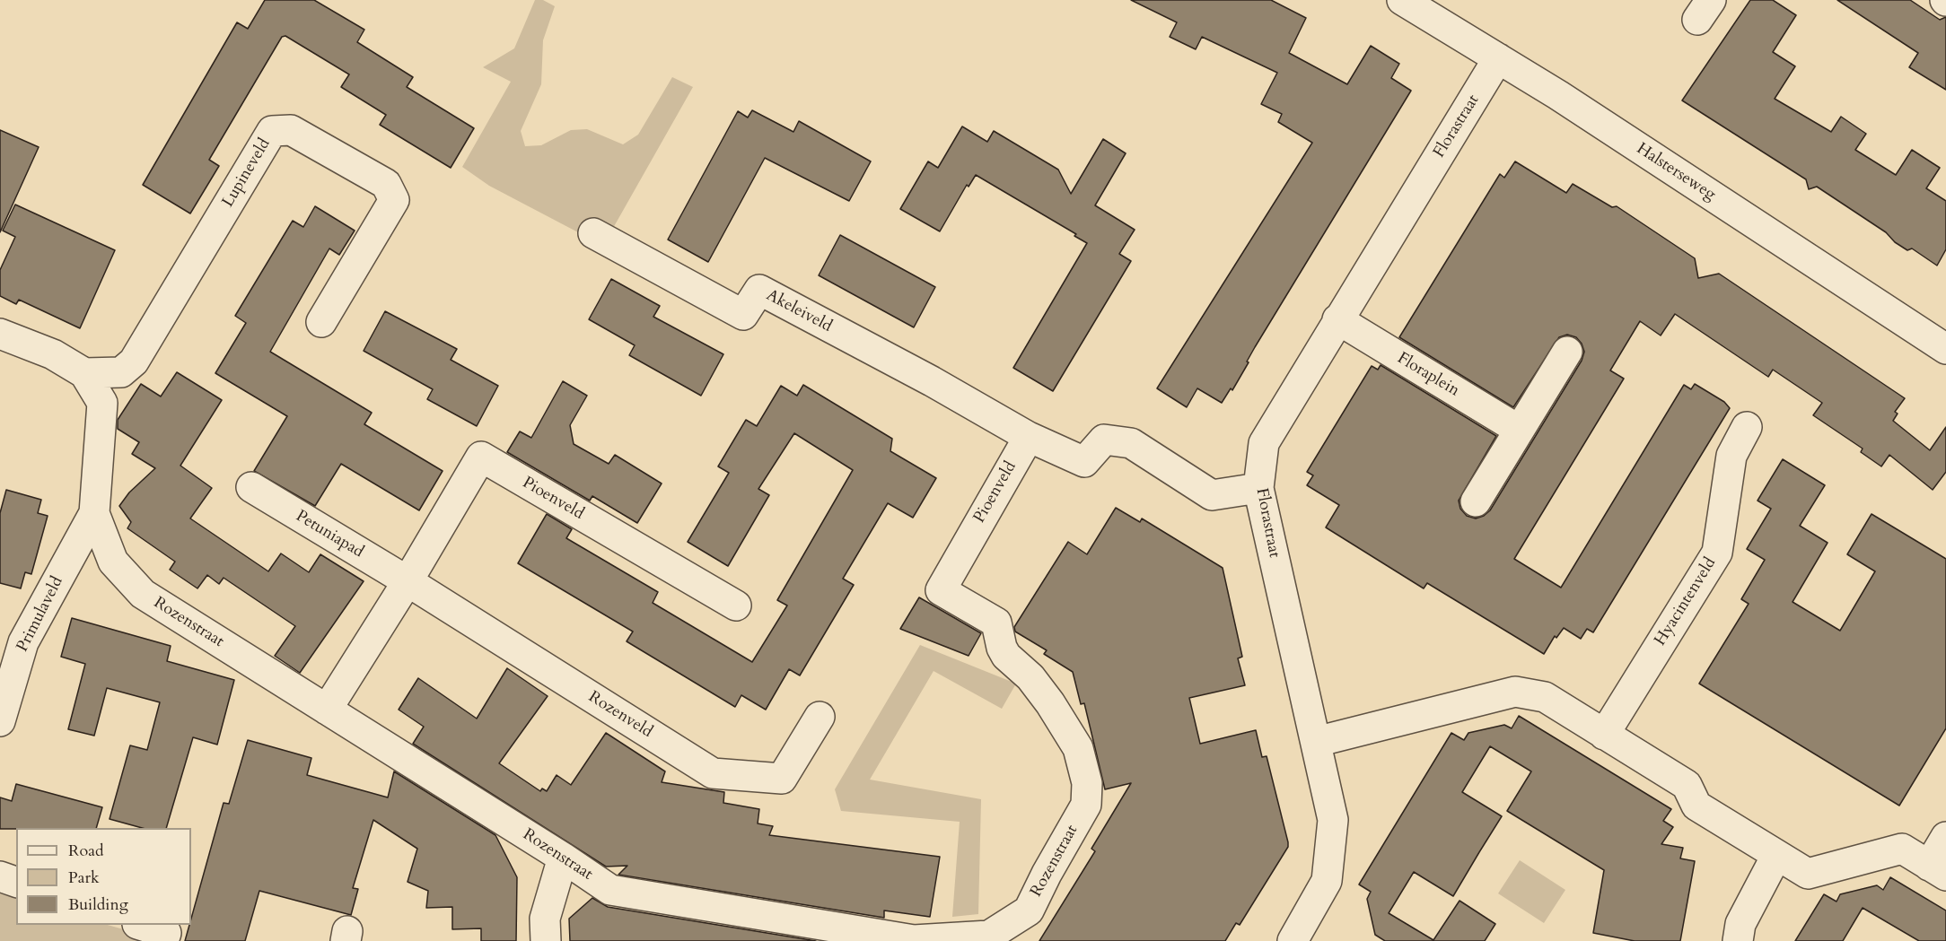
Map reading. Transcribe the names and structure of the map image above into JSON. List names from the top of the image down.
{
  "streets": {
    "street": [
      "Florastraat",
      "Halsterseweg",
      "Lupineveld",
      "Akeleiveld",
      "Floraplein",
      "Pioenveld",
      "Petuniapad",
      "Hyacintenveld",
      "Primulaveld",
      "Rozenstraat",
      "Rozenveld"
    ]
  },
  "crossings": [
    ["Florastraat", "Halsterseweg"],
    ["Florastraat", "Floraplein"],
    ["Lupineveld", "Rozenstraat"],
    ["Akeleiveld", "Pioenveld"],
    ["Pioenveld", "Petuniapad"],
    ["Pioenveld", "Rozenstraat"],
    ["Pioenveld", "Rozenveld"],
    ["Petuniapad", "Rozenveld"],
    ["Primulaveld", "Rozenstraat"]
  ],
  "legend": ["Road", "Park", "Building"]
}
